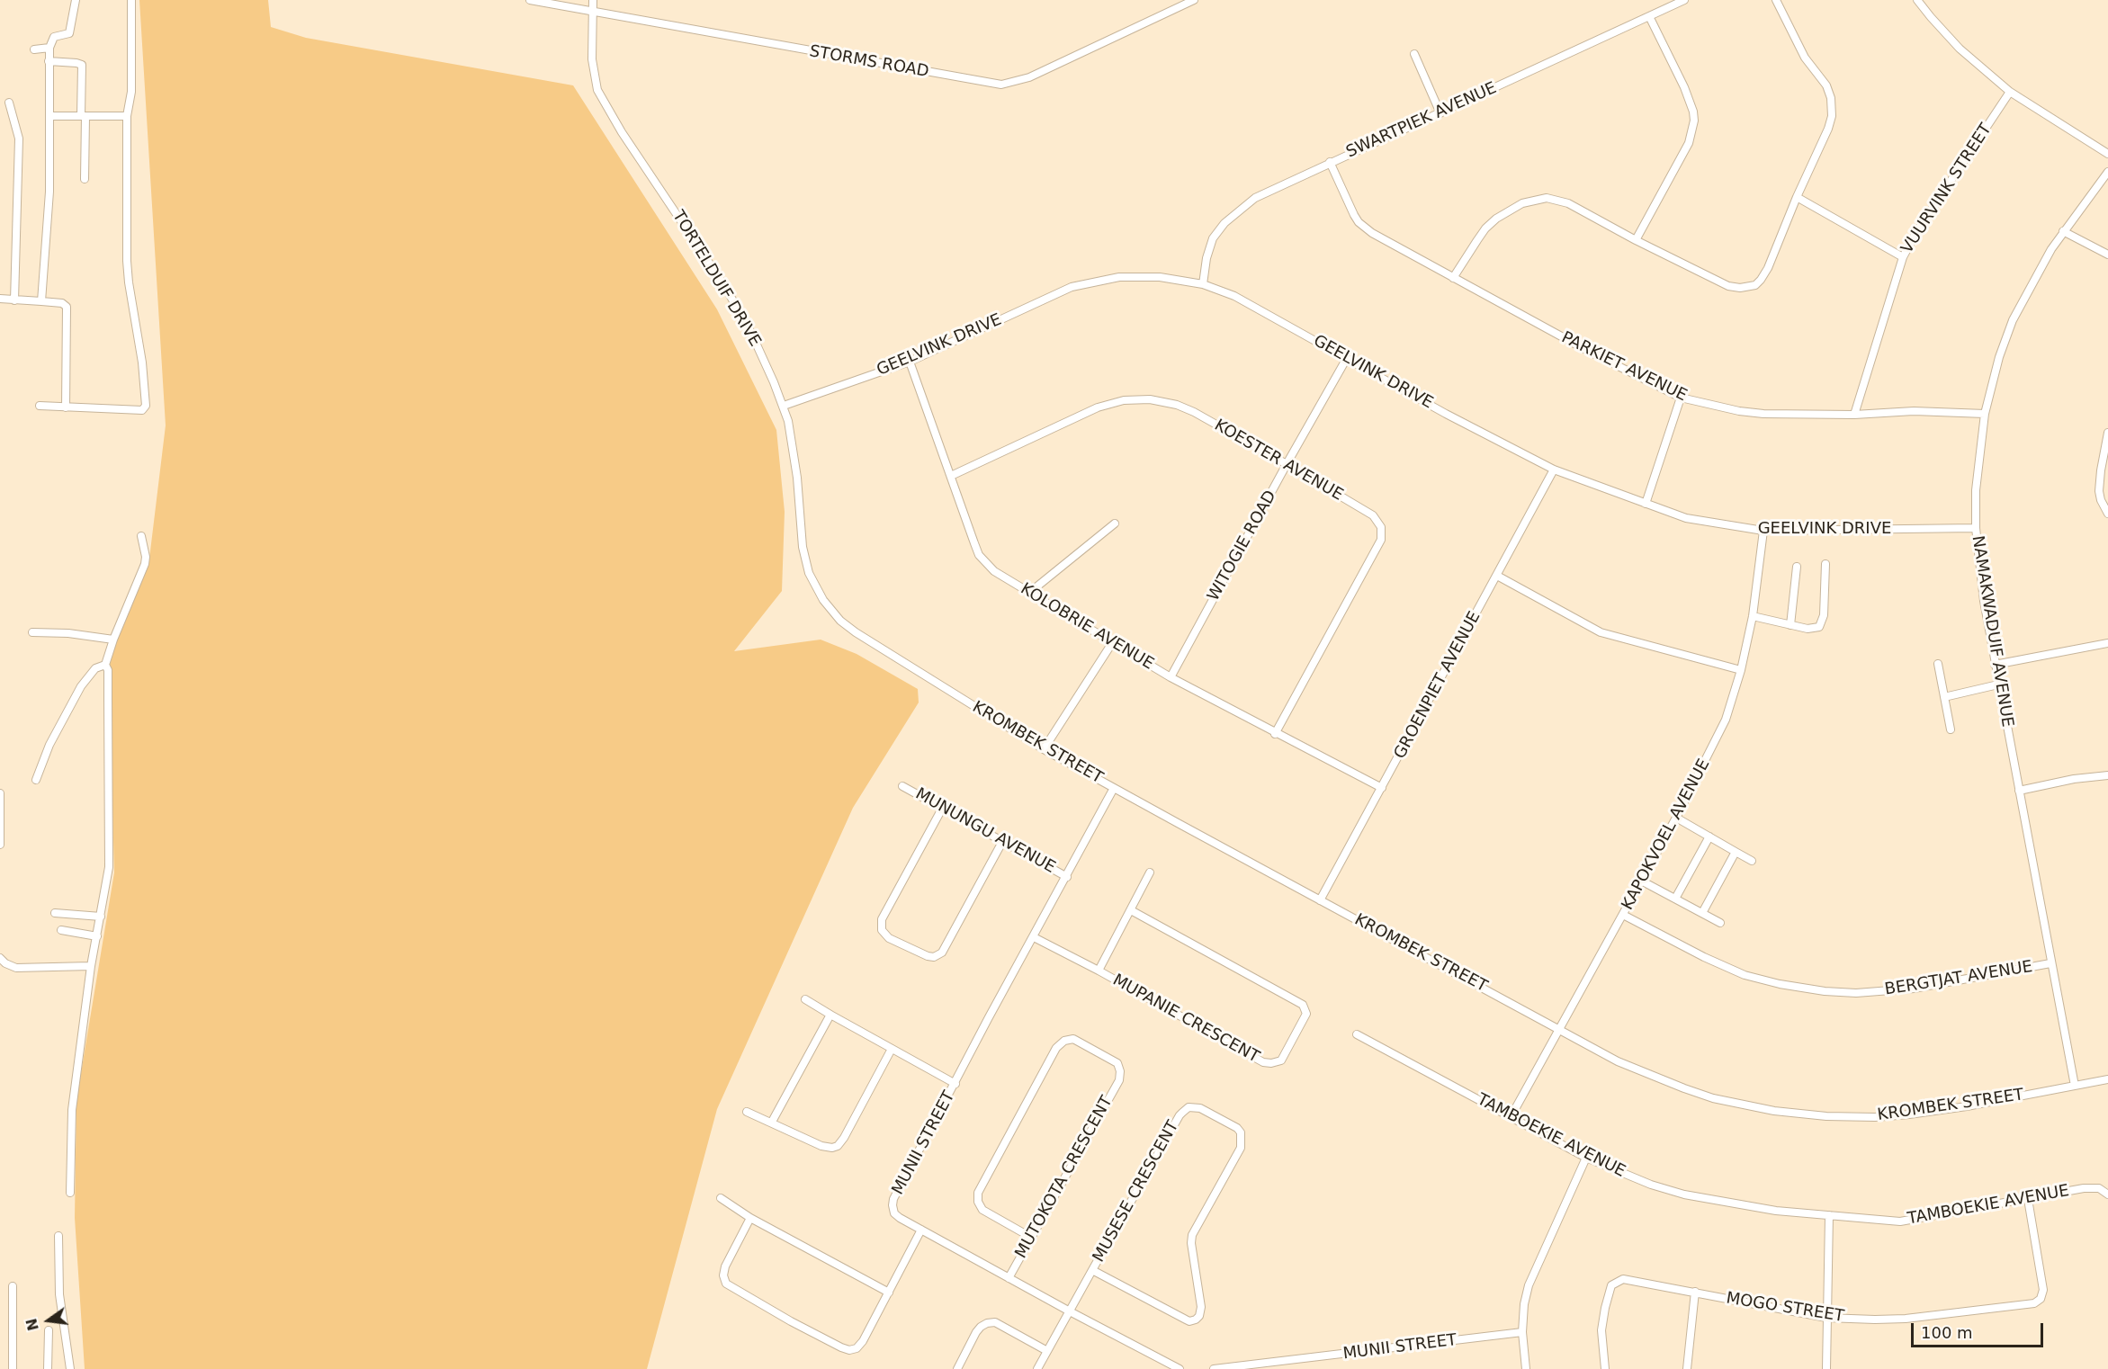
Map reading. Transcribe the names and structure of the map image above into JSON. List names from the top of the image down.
{
  "streets": {
    "street": [
      "STORMS ROAD",
      "SWARTPIEK AVENUE",
      "VUURVINK STREET",
      "TORTELDUIF DRIVE",
      "GEELVINK DRIVE",
      "PARKIET AVENUE",
      "KOESTER AVENUE",
      "WITOGIE ROAD",
      "KOLOBRIE AVENUE",
      "NAMAKWADUIF AVENUE",
      "GROENPIET AVENUE",
      "KROMBEK STREET",
      "MUNUNGU AVENUE",
      "KAPOKVOEL AVENUE",
      "BERGTJAT AVENUE",
      "MUPANIE CRESCENT",
      "TAMBOEKIE AVENUE",
      "MUNII STREET",
      "MUTOKOTA CRESCENT",
      "MUSESE CRESCENT",
      "MOGO STREET"
    ]
  },
  "crossings": [
    ["STORMS ROAD", "TORTELDUIF DRIVE"],
    ["SWARTPIEK AVENUE", "GEELVINK DRIVE"],
    ["SWARTPIEK AVENUE", "PARKIET AVENUE"],
    ["VUURVINK STREET", "PARKIET AVENUE"],
    ["TORTELDUIF DRIVE", "GEELVINK DRIVE"],
    ["TORTELDUIF DRIVE", "KROMBEK STREET"],
    ["GEELVINK DRIVE", "WITOGIE ROAD"],
    ["GEELVINK DRIVE", "KOLOBRIE AVENUE"],
    ["GEELVINK DRIVE", "NAMAKWADUIF AVENUE"],
    ["GEELVINK DRIVE", "GROENPIET AVENUE"],
    ["GEELVINK DRIVE", "KAPOKVOEL AVENUE"],
    ["PARKIET AVENUE", "NAMAKWADUIF AVENUE"],
    ["KOESTER AVENUE", "WITOGIE ROAD"],
    ["KOESTER AVENUE", "KOLOBRIE AVENUE"],
    ["WITOGIE ROAD", "KOLOBRIE AVENUE"],
    ["KOLOBRIE AVENUE", "GROENPIET AVENUE"],
    ["NAMAKWADUIF AVENUE", "KROMBEK STREET"],
    ["NAMAKWADUIF AVENUE", "BERGTJAT AVENUE"],
    ["GROENPIET AVENUE", "KROMBEK STREET"],
    ["KROMBEK STREET", "KAPOKVOEL AVENUE"],
    ["KROMBEK STREET", "MUNII STREET"],
    ["MUNUNGU AVENUE", "MUNII STREET"],
    ["KAPOKVOEL AVENUE", "BERGTJAT AVENUE"],
    ["KAPOKVOEL AVENUE", "TAMBOEKIE AVENUE"],
    ["MUPANIE CRESCENT", "MUNII STREET"],
    ["TAMBOEKIE AVENUE", "MOGO STREET"],
    ["MUNII STREET", "MUTOKOTA CRESCENT"],
    ["MUNII STREET", "MUSESE CRESCENT"]
  ],
  "scale_bar": "100 m",
  "north": "left"
}
